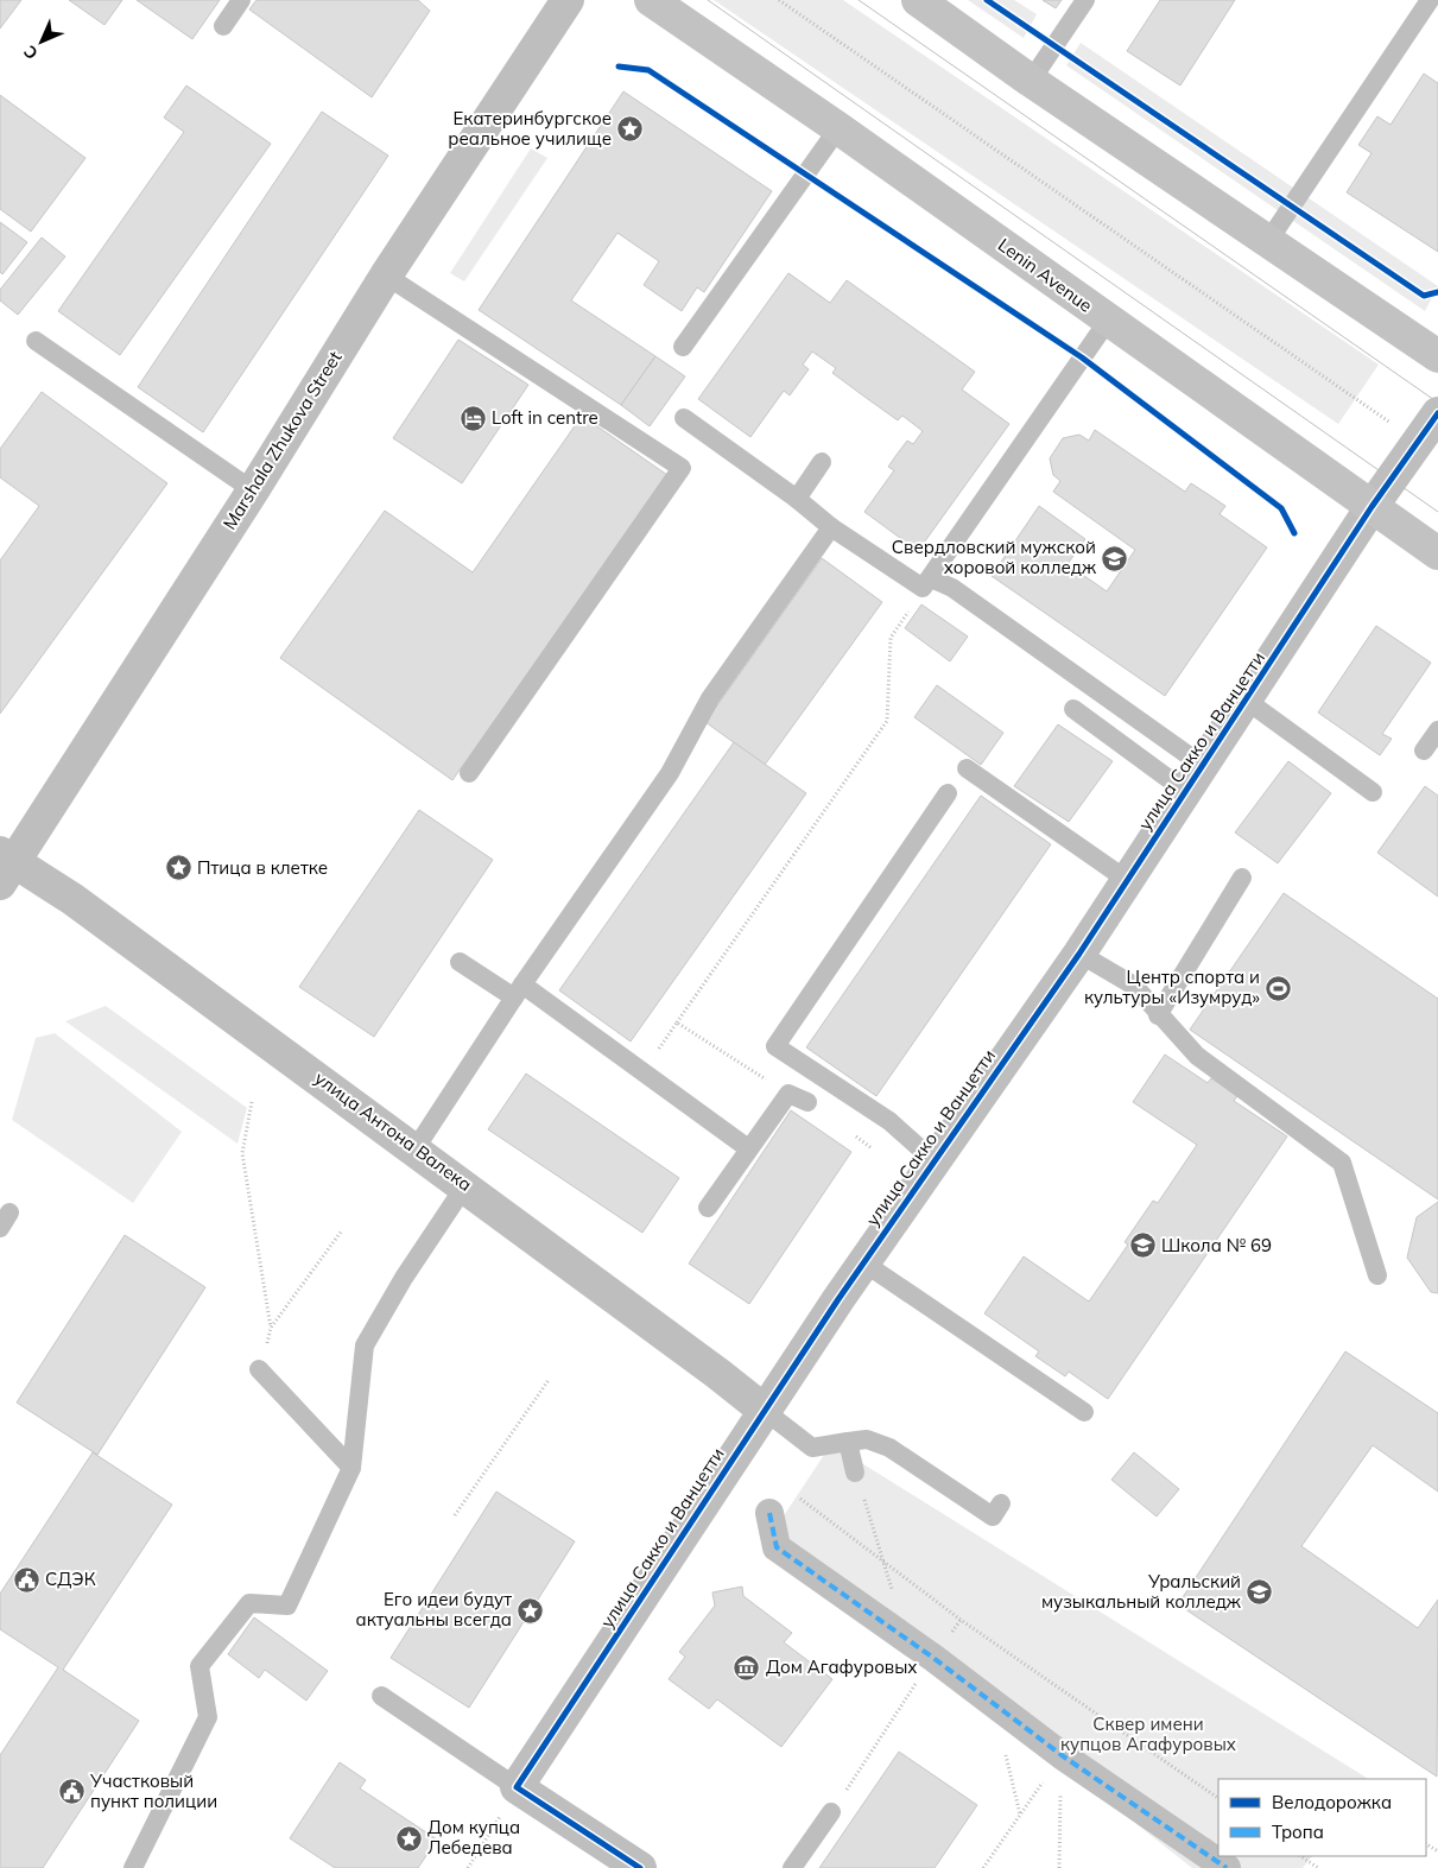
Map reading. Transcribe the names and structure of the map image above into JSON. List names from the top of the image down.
{
  "streets": {
    "main road": ["Lenin Avenue"],
    "street": ["Marshala Zhukova Street", "улица Сакко и Ванцетти", "улица Антона Валека"]
  },
  "crossings": [
    ["Lenin Avenue", "улица Сакко и Ванцетти"],
    ["Marshala Zhukova Street", "улица Антона Валека"],
    ["улица Сакко и Ванцетти", "улица Антона Валека"]
  ],
  "parks": ["Сквер имени купцов Агафуровых"],
  "places": {
    "place": [
      "Екатеринбургское реальное училище",
      "Птица в клетке",
      "Его идеи будут актуальны всегда",
      "Дом купца Лебедева"
    ],
    "hotel": ["Loft in centre"],
    "school or university": ["Свердловский мужской хоровой колледж", "Школа № 69", "Уральский музыкальный колледж"],
    "sports": ["Центр спорта и культуры «Изумруд»"],
    "public building": ["СДЭК", "Участковый пункт полиции"],
    "museum": ["Дом Агафуровых"]
  },
  "legend": ["Велодорожка", "Тропа"],
  "north": "bottom left"
}
